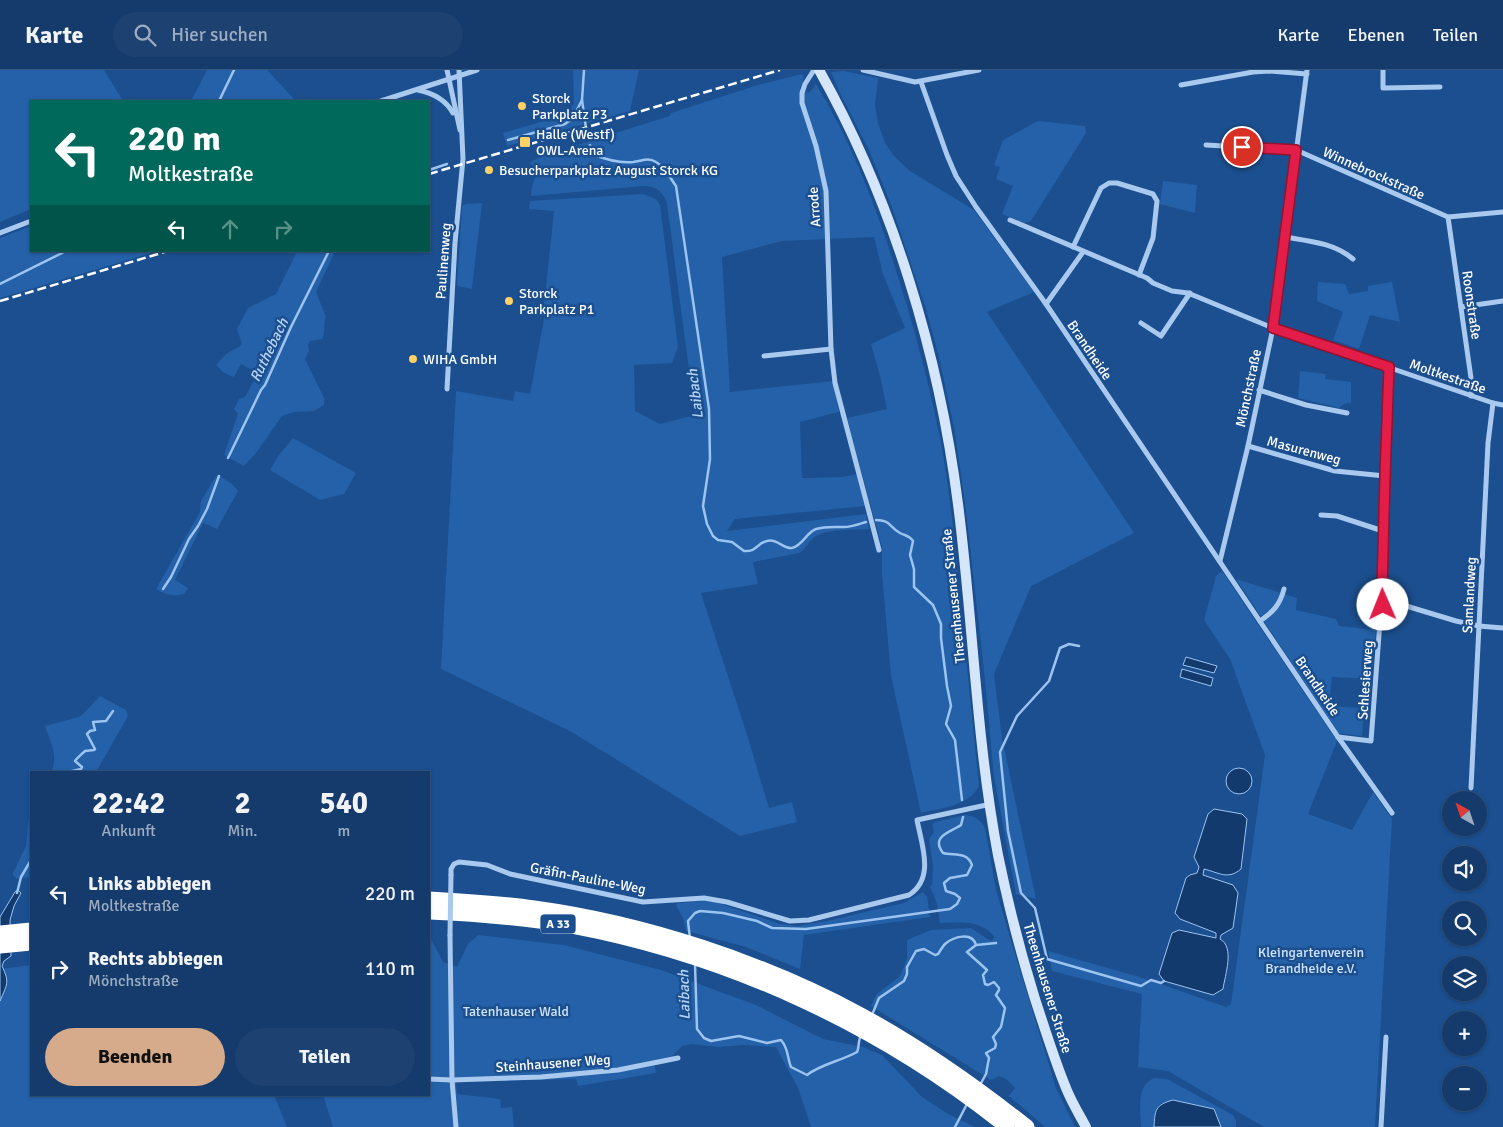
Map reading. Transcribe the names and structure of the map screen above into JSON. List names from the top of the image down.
{
  "streets": {
    "highway": ["A 33"],
    "main road": ["Theenhausener Straße"],
    "street": [
      "Winnebrockstraße",
      "Arrode",
      "Paulinenweg",
      "Roonstraße",
      "Brandheide",
      "Moltkestraße",
      "Mönchstraße",
      "Masurenweg",
      "Samlandweg",
      "Schlesierweg",
      "Gräfin-Pauline-Weg",
      "Steinhausener Weg"
    ]
  },
  "crossings": [
    ["Winnebrockstraße", "Roonstraße"],
    ["Winnebrockstraße", "Mönchstraße"],
    ["Roonstraße", "Moltkestraße"],
    ["Brandheide", "Mönchstraße"],
    ["Brandheide", "Schlesierweg"],
    ["Moltkestraße", "Mönchstraße"],
    ["Moltkestraße", "Samlandweg"],
    ["Moltkestraße", "Schlesierweg"],
    ["Mönchstraße", "Masurenweg"],
    ["Masurenweg", "Schlesierweg"],
    ["Theenhausener Straße", "Gräfin-Pauline-Weg"],
    ["Gräfin-Pauline-Weg", "Steinhausener Weg"]
  ],
  "water": ["Ruthebach", "Laibach"],
  "parks": ["Kleingartenverein Brandheide e.V.", "Tatenhauser Wald"],
  "places": {
    "other": [
      "Storck Parkplatz P3",
      "Besucherparkplatz August Storck KG",
      "Storck Parkplatz P1",
      "WIHA GmbH"
    ],
    "transit": ["Halle (Westf) OWL-Arena"]
  },
  "north": "top left",
  "page": {
    "header": "Karte",
    "search": "Hier suchen",
    "nav": ["Karte", "Ebenen", "Teilen"],
    "turn": ["220 m", "Moltkestraße"],
    "eta": [
      "22:42",
      "Ankunft",
      "2",
      "Min.",
      "540",
      "m"
    ],
    "map_buttons": ["+", "−"],
    "list": [
      {
        "name": "Links abbiegen",
        "note": "Moltkestraße",
        "value": "220 m"
      },
      {
        "name": "Rechts abbiegen",
        "note": "Mönchstraße",
        "value": "110 m"
      }
    ],
    "buttons": ["Beenden", "Teilen"]
  }
}
